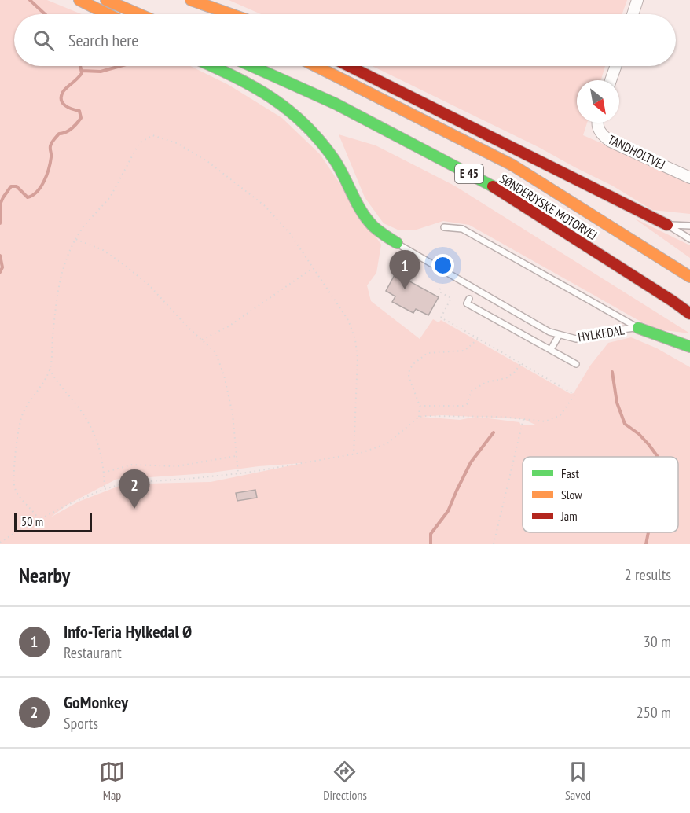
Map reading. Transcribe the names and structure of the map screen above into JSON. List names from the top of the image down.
{
  "streets": {
    "highway": ["E 45", "SØNDERJYSKE MOTORVEJ"],
    "street": ["TANDHOLTVEJ"],
    "lane": ["HYLKEDAL"]
  },
  "legend": ["Fast", "Slow", "Jam"],
  "scale_bar": "50 m",
  "north": "bottom right",
  "page": {
    "search": "Search here",
    "pins": ["1", "2"],
    "scale": "50 m",
    "heading": ["Nearby", "2 results"],
    "list": [
      {
        "mark": "1",
        "name": "Info-Teria Hylkedal Ø",
        "note": "Restaurant",
        "value": "30 m"
      },
      {
        "mark": "2",
        "name": "GoMonkey",
        "note": "Sports",
        "value": "250 m"
      }
    ],
    "nav": ["Map", "Directions", "Saved"]
  }
}
